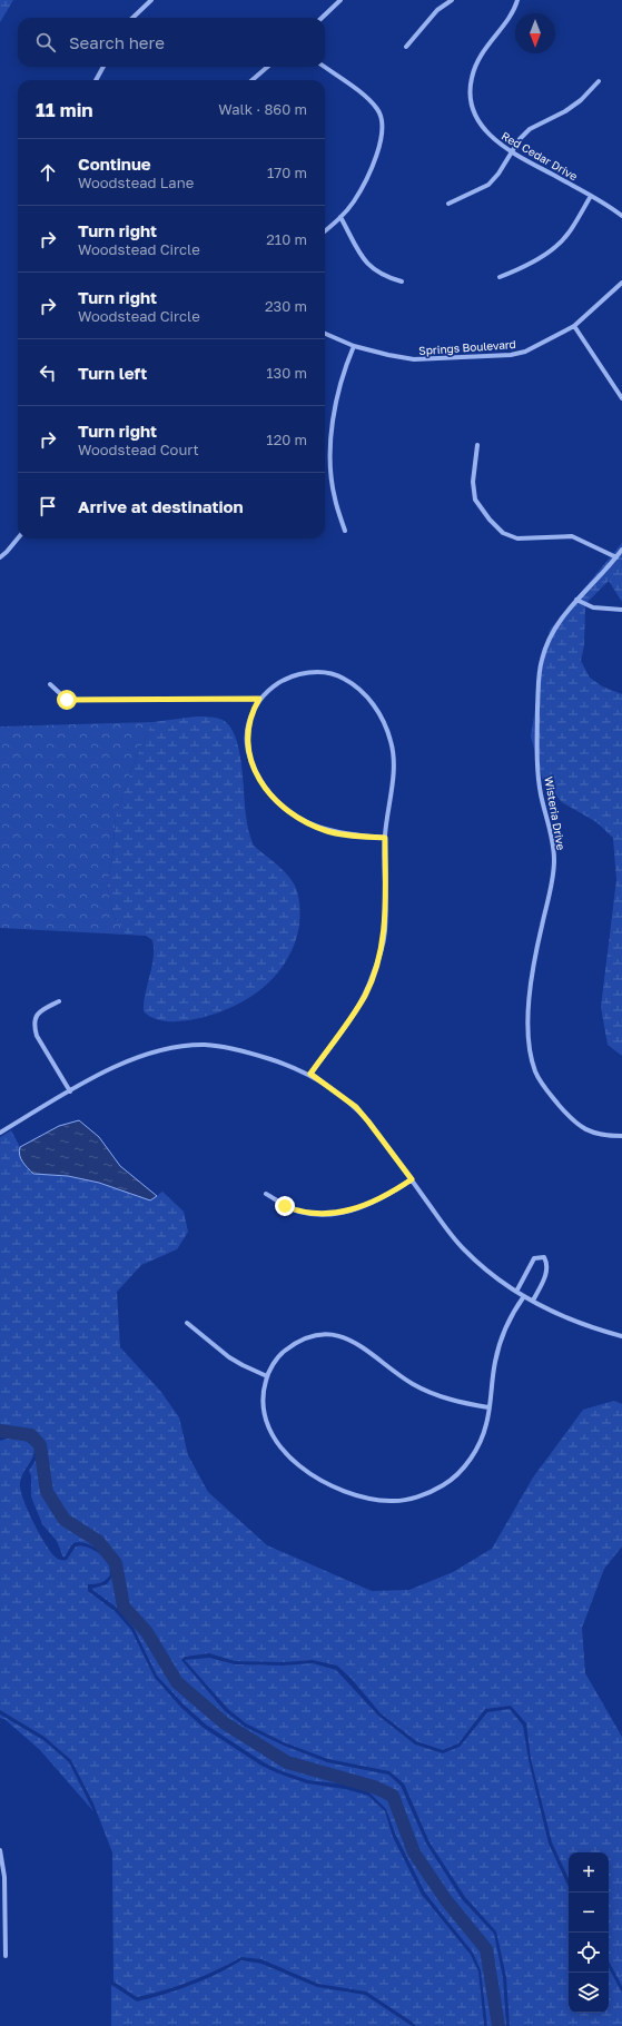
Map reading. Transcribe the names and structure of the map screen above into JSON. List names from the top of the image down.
{
  "streets": {
    "street": ["Red Cedar Drive", "Springs Boulevard", "Wisteria Drive"]
  },
  "north": "bottom",
  "page": {
    "search": "Search here",
    "heading": ["11 min", "Walk · 860 m"],
    "list": [
      ["Continue", "Woodstead Lane", "170 m"],
      ["Turn right", "Woodstead Circle", "210 m"],
      ["Turn right", "Woodstead Circle", "230 m"],
      ["Turn left", "130 m"],
      ["Turn right", "Woodstead Court", "120 m"],
      "Arrive at destination"
    ],
    "map_buttons": ["+", "−"]
  }
}
